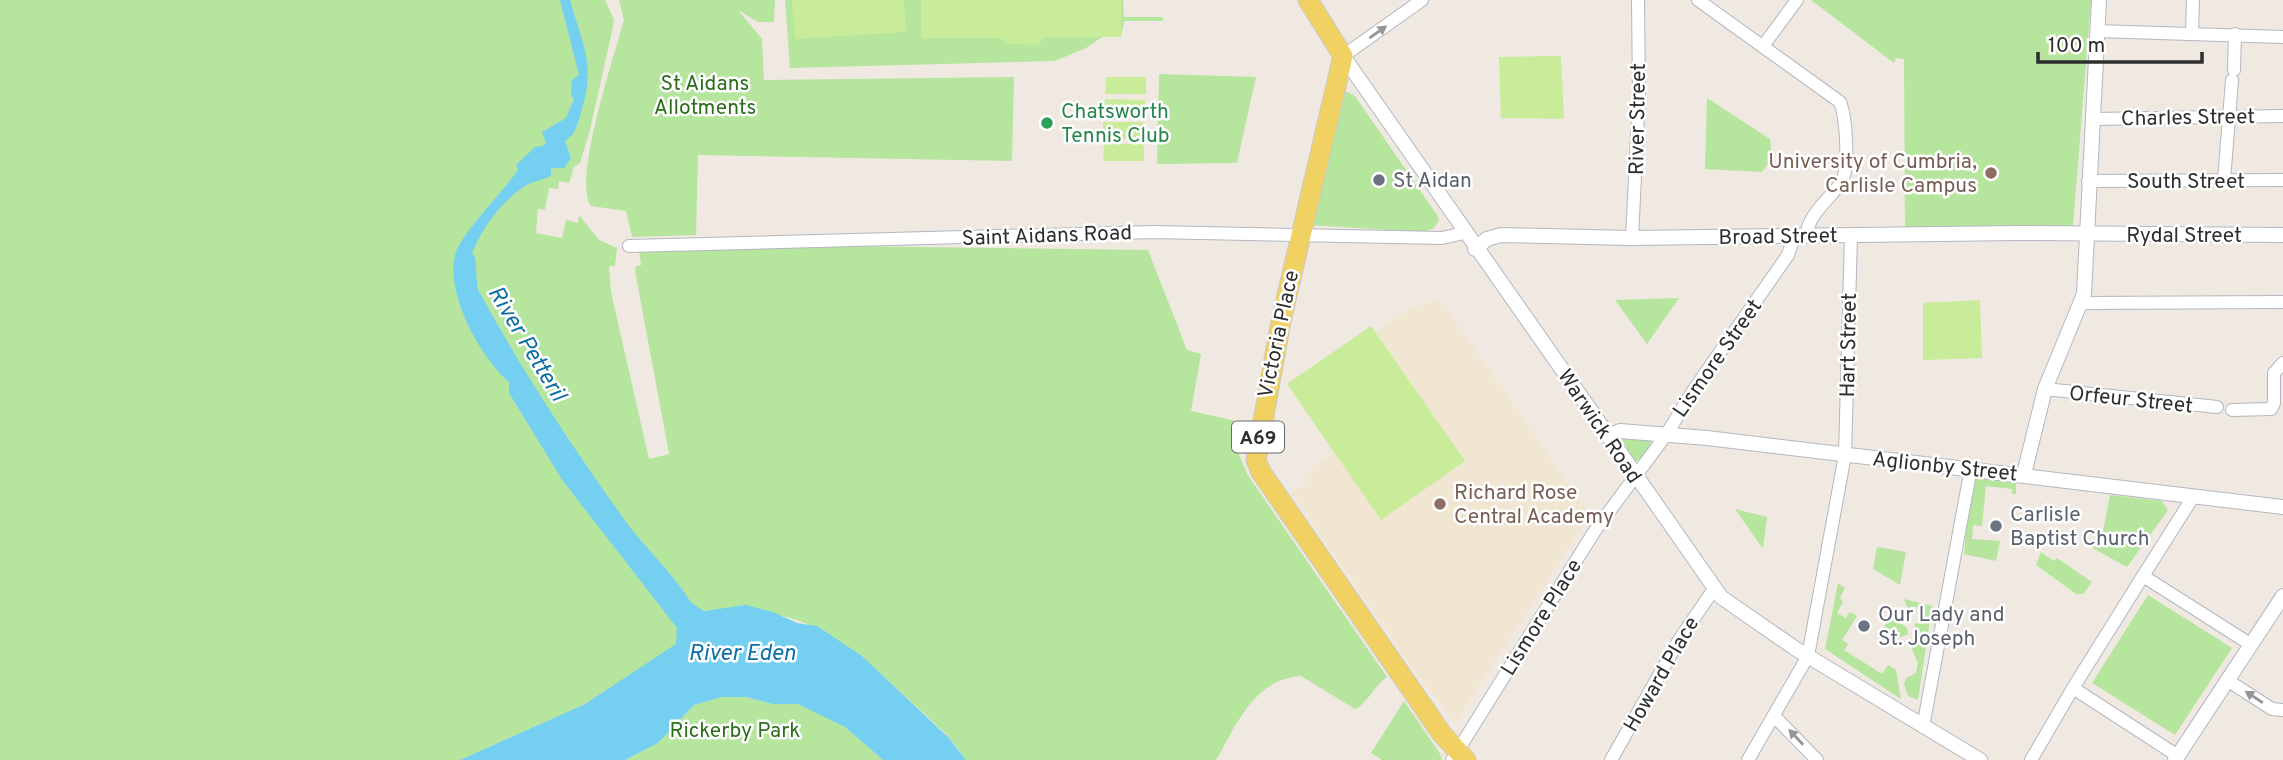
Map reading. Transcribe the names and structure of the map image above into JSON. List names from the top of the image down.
{
  "streets": {
    "main road": ["Victoria Place", "Warwick Road", "A69"],
    "street": [
      "Charles Street",
      "River Street",
      "South Street",
      "Saint Aidans Road",
      "Rydal Street",
      "Broad Street",
      "Hart Street",
      "Lismore Street",
      "Orfeur Street",
      "Aglionby Street",
      "Lismore Place",
      "Howard Place"
    ]
  },
  "crossings": [
    ["River Street", "Broad Street"],
    ["Saint Aidans Road", "Victoria Place"],
    ["Saint Aidans Road", "Warwick Road"],
    ["Rydal Street", "Broad Street"],
    ["Broad Street", "Hart Street"],
    ["Broad Street", "Lismore Street"],
    ["Broad Street", "Warwick Road"],
    ["Victoria Place", "Warwick Road"],
    ["Victoria Place", "Lismore Place"],
    ["Hart Street", "Warwick Road"],
    ["Hart Street", "Aglionby Street"],
    ["Lismore Street", "Warwick Road"],
    ["Lismore Street", "Aglionby Street"],
    ["Lismore Street", "Lismore Place"],
    ["Warwick Road", "Aglionby Street"],
    ["Warwick Road", "Lismore Place"],
    ["Warwick Road", "Howard Place"]
  ],
  "water": ["River Petteril", "River Eden"],
  "parks": ["St Aidans Allotments", "Rickerby Park"],
  "places": [
    "Chatsworth Tennis Club",
    "University of Cumbria, Carlisle Campus",
    "St Aidan",
    "Richard Rose Central Academy",
    "Carlisle Baptist Church",
    "Our Lady and St. Joseph"
  ],
  "scale_bar": "100 m"
}
